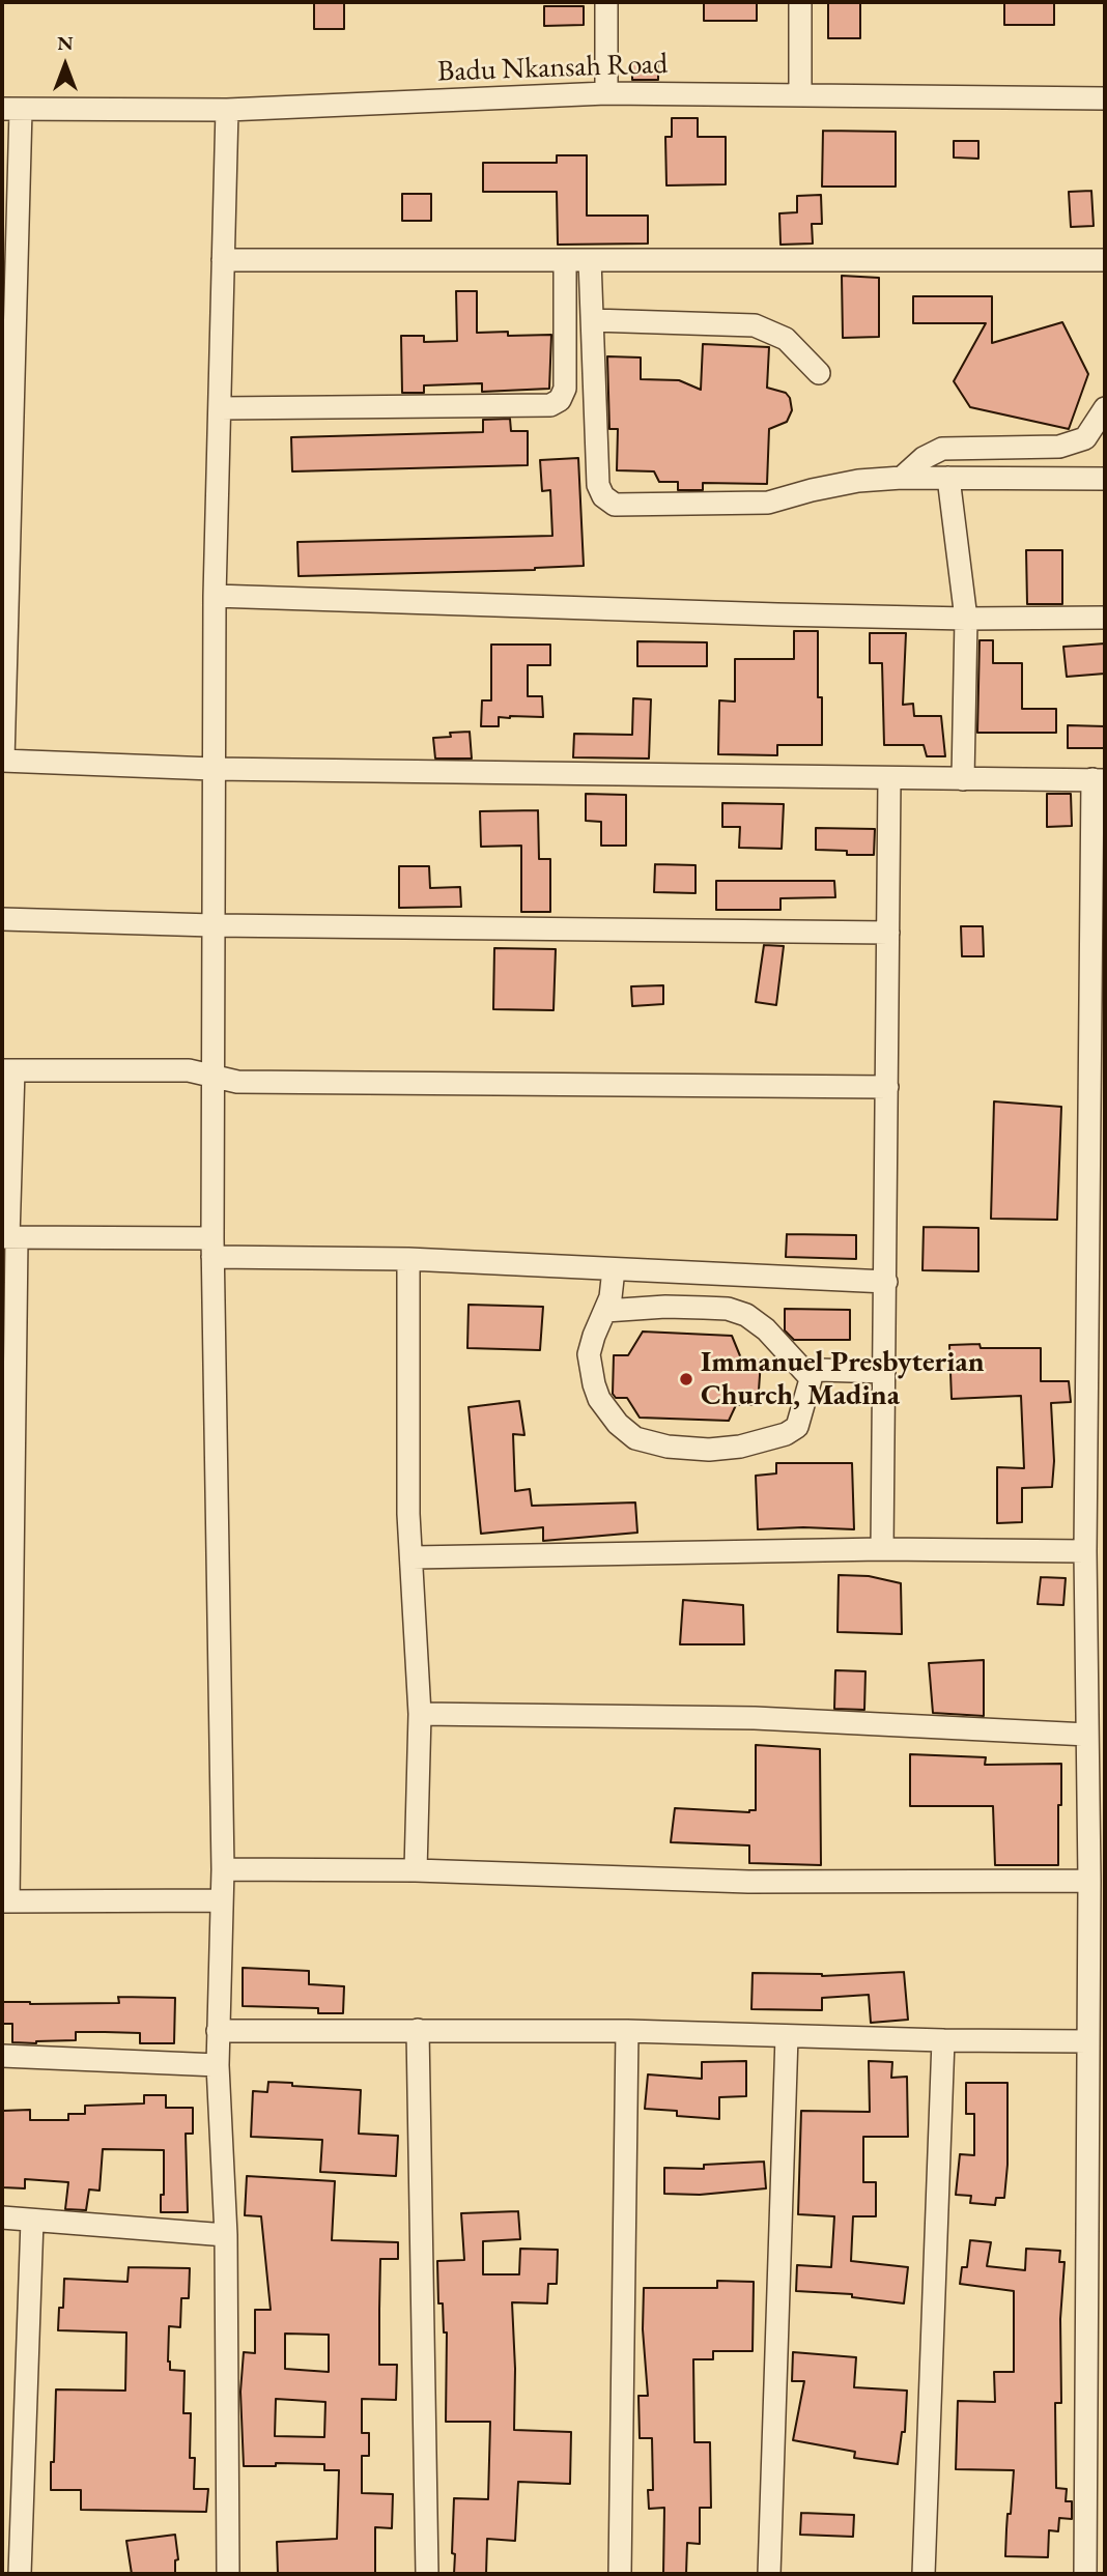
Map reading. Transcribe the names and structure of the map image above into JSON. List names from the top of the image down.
{
  "streets": {
    "street": ["Badu Nkansah Road"]
  },
  "places": ["Immanuel Presbyterian Church, Madina"],
  "north": "top"
}
